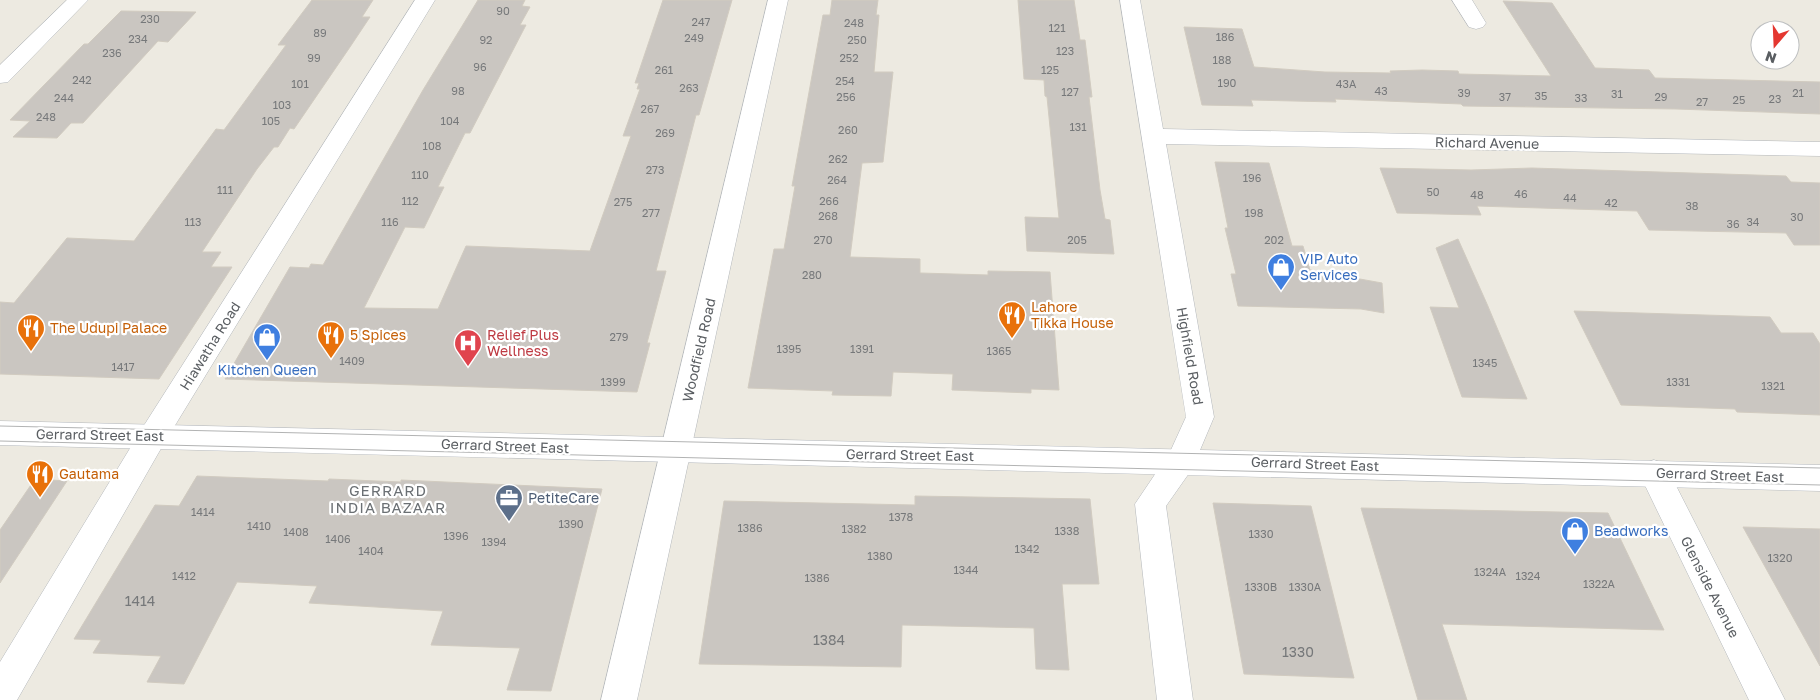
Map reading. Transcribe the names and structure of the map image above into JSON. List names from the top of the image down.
{
  "streets": {
    "street": [
      "Richard Avenue",
      "Hiawatha Road",
      "Woodfield Road",
      "Highfield Road",
      "Gerrard Street East",
      "Glenside Avenue"
    ]
  },
  "crossings": [
    ["Richard Avenue", "Highfield Road"],
    ["Hiawatha Road", "Gerrard Street East"],
    ["Woodfield Road", "Gerrard Street East"],
    ["Highfield Road", "Gerrard Street East"],
    ["Gerrard Street East", "Glenside Avenue"]
  ],
  "districts": ["GERRARD INDIA BAZAAR"],
  "places": {
    "shop": ["VIP Auto Services", "Kitchen Queen", "Beadworks"],
    "restaurant": [
      "Lahore Tikka House",
      "The Udupi Palace",
      "5 Spices",
      "Gautama"
    ],
    "hospital": ["Relief Plus Wellness"],
    "office": ["PetiteCare"]
  },
  "house_numbers": [
    "90",
    "230",
    "247",
    "248",
    "121",
    "89",
    "186",
    "249",
    "234",
    "92",
    "250",
    "123",
    "236",
    "99",
    "252",
    "188",
    "96",
    "261",
    "125",
    "242",
    "254",
    "190",
    "101",
    "43A",
    "263",
    "98",
    "43",
    "127",
    "39",
    "21",
    "31",
    "35",
    "256",
    "37",
    "29",
    "244",
    "33",
    "23",
    "25",
    "27",
    "103",
    "267",
    "248",
    "105",
    "104",
    "131",
    "260",
    "269",
    "108",
    "262",
    "273",
    "110",
    "196",
    "264",
    "111",
    "50",
    "46",
    "48",
    "44",
    "112",
    "266",
    "275",
    "42",
    "38",
    "277",
    "198",
    "268",
    "30",
    "113",
    "116",
    "34",
    "36",
    "270",
    "205",
    "202",
    "280",
    "279",
    "1395",
    "1391",
    "1365",
    "1409",
    "1345",
    "1417",
    "1399",
    "1331",
    "1321",
    "1414",
    "1378",
    "1390",
    "1410",
    "1386",
    "1382",
    "1338",
    "1408",
    "1330",
    "1396",
    "1406",
    "1394",
    "1342",
    "1404",
    "1380",
    "1320",
    "1344",
    "1324A",
    "1412",
    "1324",
    "1386",
    "1322A",
    "1330B",
    "1330A",
    "1414",
    "1384",
    "1330"
  ],
  "north": "bottom"
}
